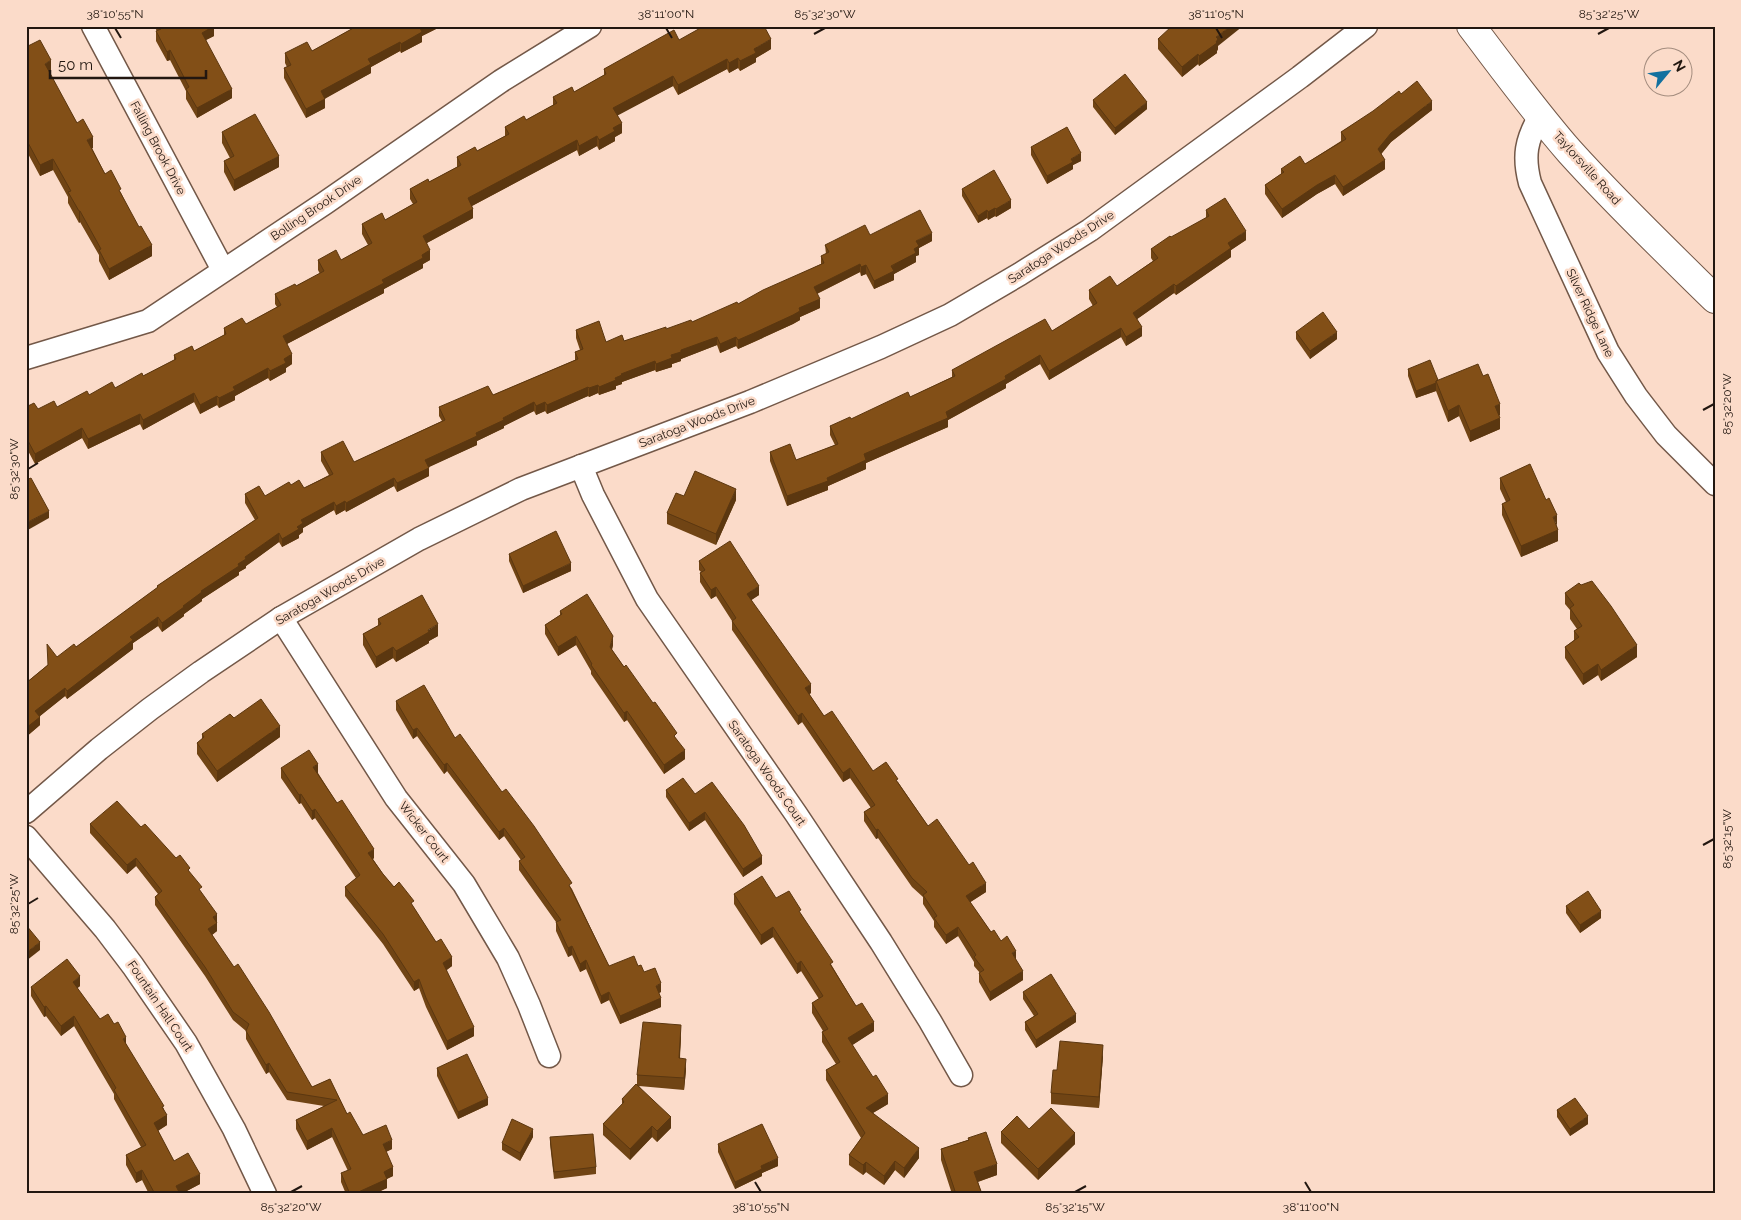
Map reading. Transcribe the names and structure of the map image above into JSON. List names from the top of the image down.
{
  "streets": {
    "main road": ["Taylorsville Road"],
    "street": [
      "Falling Brook Drive",
      "Bolling Brook Drive",
      "Saratoga Woods Drive",
      "Silver Ridge Lane",
      "Saratoga Woods Court",
      "Wicker Court",
      "Fountain Hall Court"
    ]
  },
  "crossings": [
    ["Falling Brook Drive", "Bolling Brook Drive"],
    ["Taylorsville Road", "Silver Ridge Lane"],
    ["Saratoga Woods Drive", "Saratoga Woods Court"],
    ["Saratoga Woods Drive", "Wicker Court"]
  ],
  "scale_bar": "50 m",
  "north": "top right",
  "coordinates": [
    "38°10'55\"N",
    "38°11'00\"N",
    "85°32'30\"W",
    "38°11'05\"N",
    "85°32'25\"W",
    "85°32'20\"W",
    "85°32'15\"W"
  ]
}
